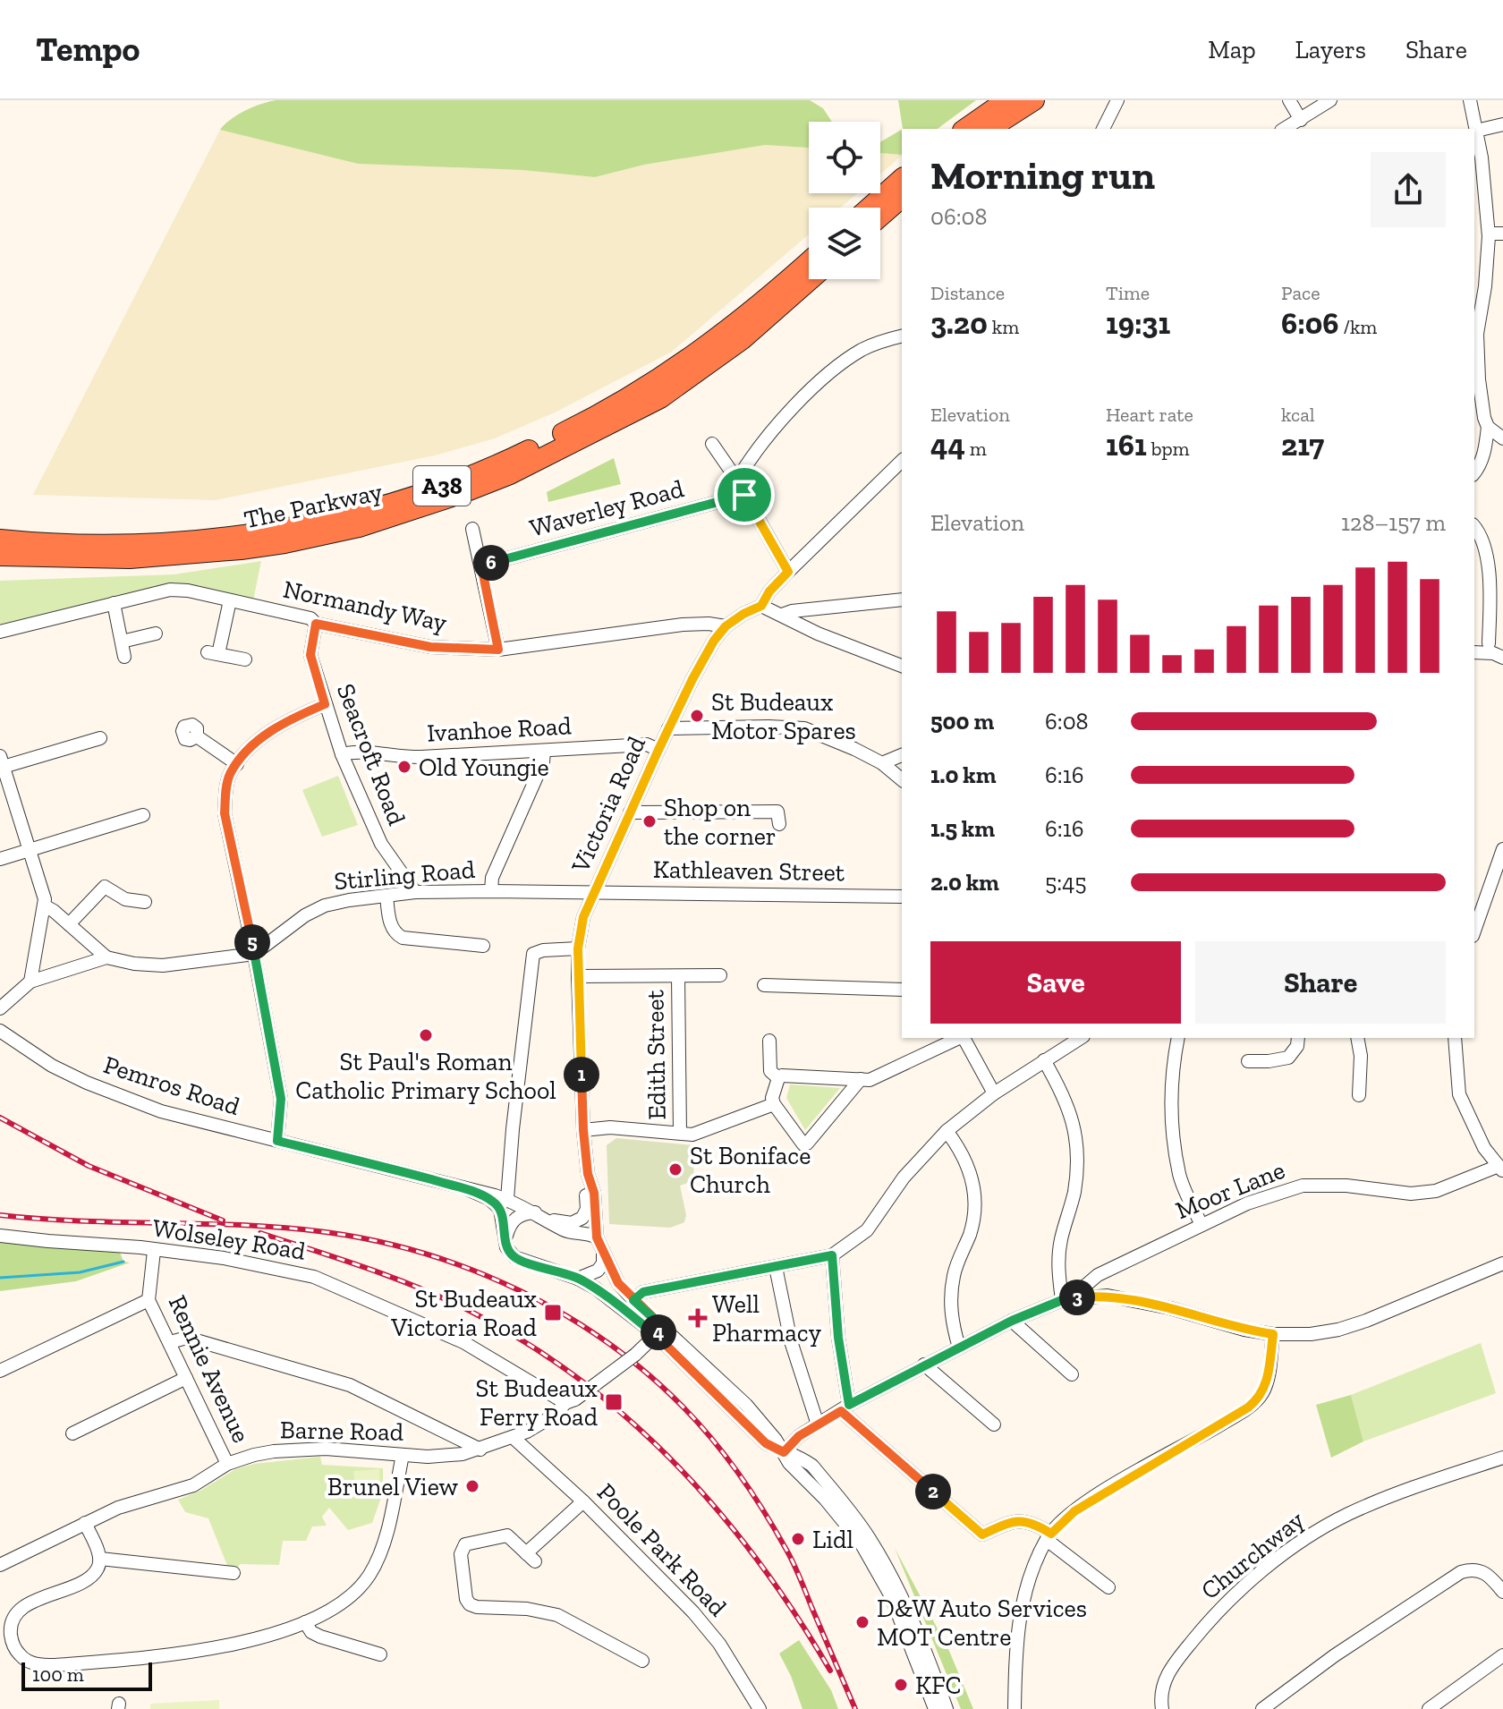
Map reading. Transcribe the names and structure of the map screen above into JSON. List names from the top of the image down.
{
  "streets": {
    "highway": ["A38", "The Parkway"],
    "street": [
      "Waverley Road",
      "Normandy Way",
      "Ivanhoe Road",
      "Seacroft Road",
      "Victoria Road",
      "Kathleaven Street",
      "Stirling Road",
      "Edith Street",
      "Pemros Road",
      "Moor Lane",
      "Wolseley Road",
      "Rennie Avenue",
      "Barne Road",
      "Poole Park Road",
      "Churchway"
    ]
  },
  "crossings": [
    ["Normandy Way", "Seacroft Road"],
    ["Normandy Way", "Victoria Road"],
    ["Ivanhoe Road", "Seacroft Road"],
    ["Ivanhoe Road", "Victoria Road"],
    ["Seacroft Road", "Stirling Road"],
    ["Victoria Road", "Kathleaven Street"],
    ["Victoria Road", "Stirling Road"],
    ["Victoria Road", "Pemros Road"],
    ["Kathleaven Street", "Stirling Road"],
    ["Wolseley Road", "Rennie Avenue"],
    ["Wolseley Road", "Barne Road"],
    ["Rennie Avenue", "Barne Road"],
    ["Barne Road", "Poole Park Road"]
  ],
  "places": {
    "other": [
      "St Budeaux Motor Spares",
      "Old Youngie",
      "Shop on the corner",
      "St Paul's Roman Catholic Primary School",
      "St Boniface Church",
      "Brunel View",
      "Lidl",
      "D&W Auto Services MOT Centre",
      "KFC"
    ],
    "transit": ["St Budeaux Victoria Road", "St Budeaux Ferry Road"],
    "health": ["Well Pharmacy"]
  },
  "scale_bar": "100 m",
  "page": {
    "header": "Tempo",
    "nav": ["Map", "Layers", "Share"],
    "heading": ["Morning run", "06:08"],
    "stats": [
      ["Distance", "3.20 km"],
      ["Time", "19:31"],
      ["Pace", "6:06 /km"],
      ["Elevation", "44 m"],
      ["Heart rate", "161 bpm"],
      ["kcal", "217"]
    ],
    "chart": ["Elevation", "128–157 m"],
    "pins": [
      "6",
      "5",
      "1",
      "3",
      "4",
      "2"
    ],
    "list": [
      {
        "name": "500 m",
        "note": "6:08"
      },
      {
        "name": "1.0 km",
        "note": "6:16"
      },
      {
        "name": "1.5 km",
        "note": "6:16"
      },
      {
        "name": "2.0 km",
        "note": "5:45"
      }
    ],
    "buttons": ["Save", "Share"],
    "scale": "100 m"
  }
}
